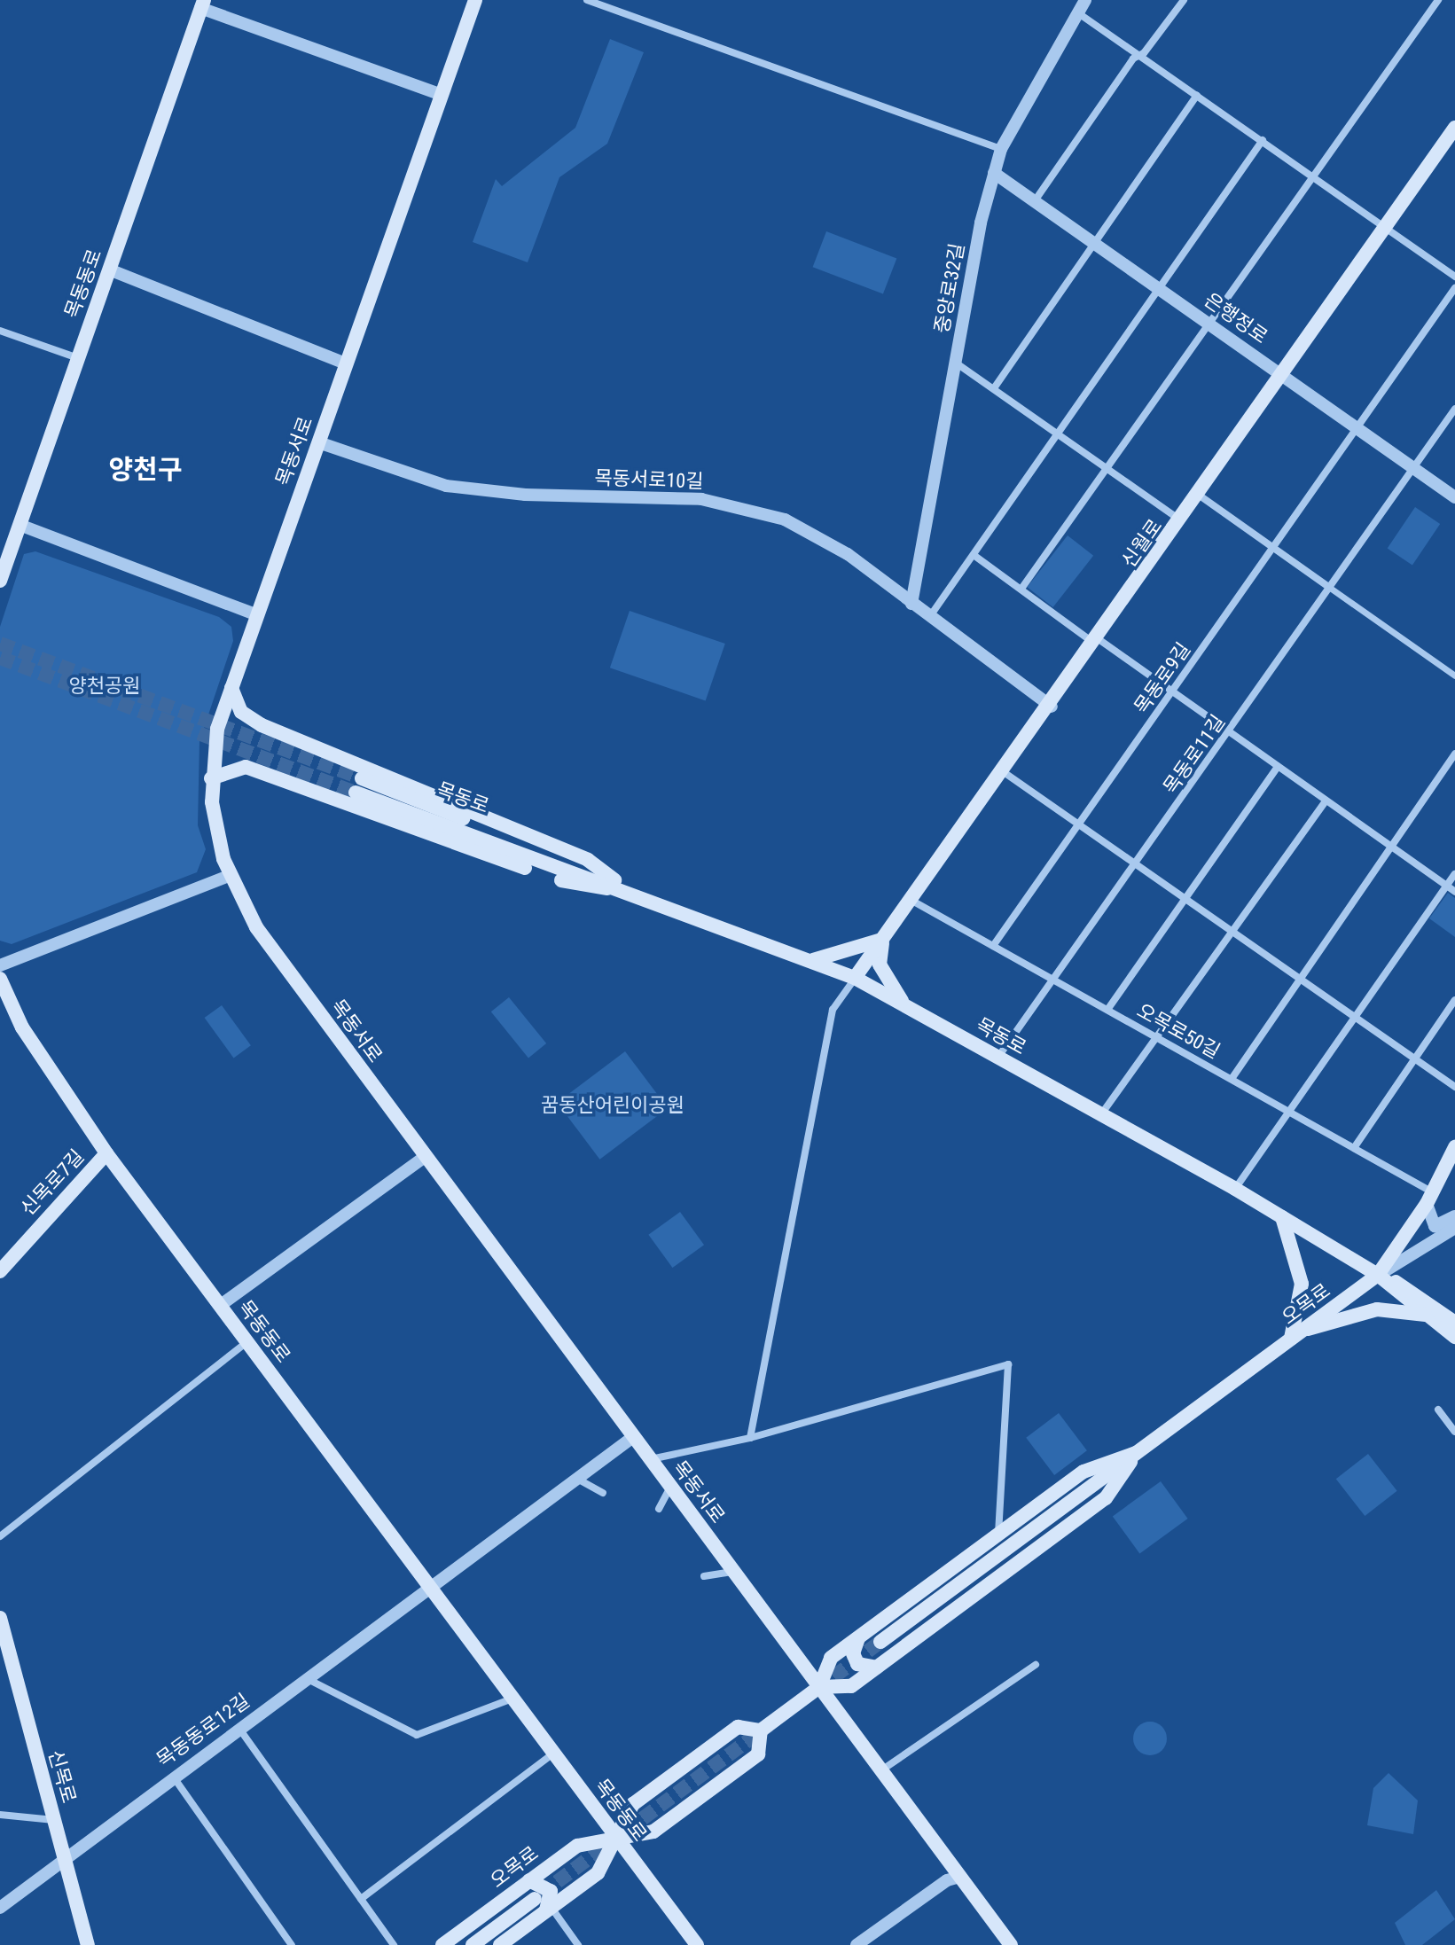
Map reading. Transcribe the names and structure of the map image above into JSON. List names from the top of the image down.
{
  "streets": {
    "main road": [
      "목동동로",
      "목동서로",
      "신월로",
      "목동로",
      "신목로7길",
      "오목로",
      "신목로"
    ],
    "street": [
      "중앙로32길",
      "은행정로",
      "목동서로10길",
      "목동로9길",
      "목동로11길",
      "오목로50길",
      "목동동로12길"
    ]
  },
  "crossings": [
    ["목동동로", "신목로7길"],
    ["목동동로", "오목로"],
    ["목동동로", "목동동로12길"],
    ["중앙로32길", "은행정로"],
    ["중앙로32길", "목동서로10길"],
    ["은행정로", "신월로"],
    ["은행정로", "목동로9길"],
    ["은행정로", "목동로11길"],
    ["목동서로", "목동서로10길"],
    ["목동서로", "오목로"],
    ["목동서로", "목동동로12길"],
    ["목동서로10길", "신월로"],
    ["신월로", "목동로"],
    ["신월로", "오목로50길"],
    ["목동로9길", "오목로50길"],
    ["목동로11길", "목동로"],
    ["목동로11길", "오목로50길"],
    ["목동로", "오목로"],
    ["오목로50길", "오목로"],
    ["목동동로12길", "신목로"]
  ],
  "districts": ["양천구"],
  "parks": ["양천공원", "꿈동산어린이공원"]
}
